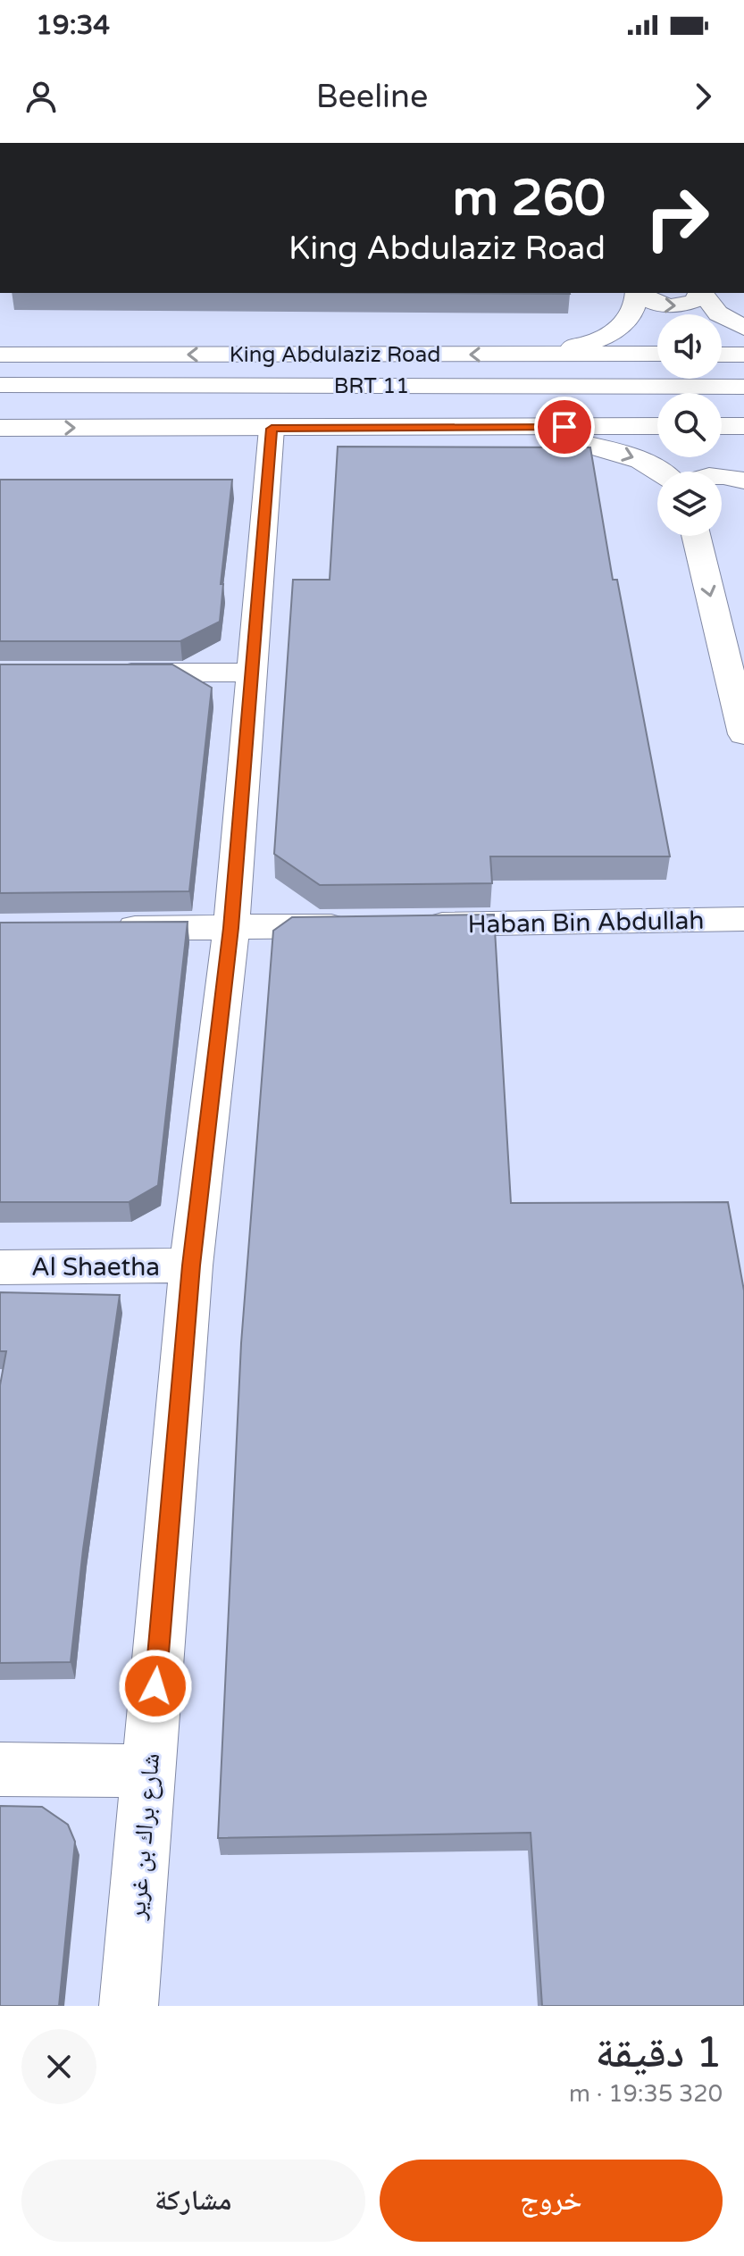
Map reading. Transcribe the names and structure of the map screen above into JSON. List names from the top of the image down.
{
  "streets": {
    "main road": [
      "King Abdulaziz Road",
      "BRT 11",
      "Haban Bin Abdullah",
      "Al Shaetha",
      "شارع براك بن غرير"
    ]
  },
  "crossings": [
    ["Al Shaetha", "شارع براك بن غرير"]
  ],
  "page": {
    "status": "19:34",
    "header": "Beeline",
    "turn": ["260 m", "King Abdulaziz Road"],
    "heading": ["1 دقيقة", "320 m · 19:35"],
    "buttons": ["خروج", "مشاركة"]
  }
}
